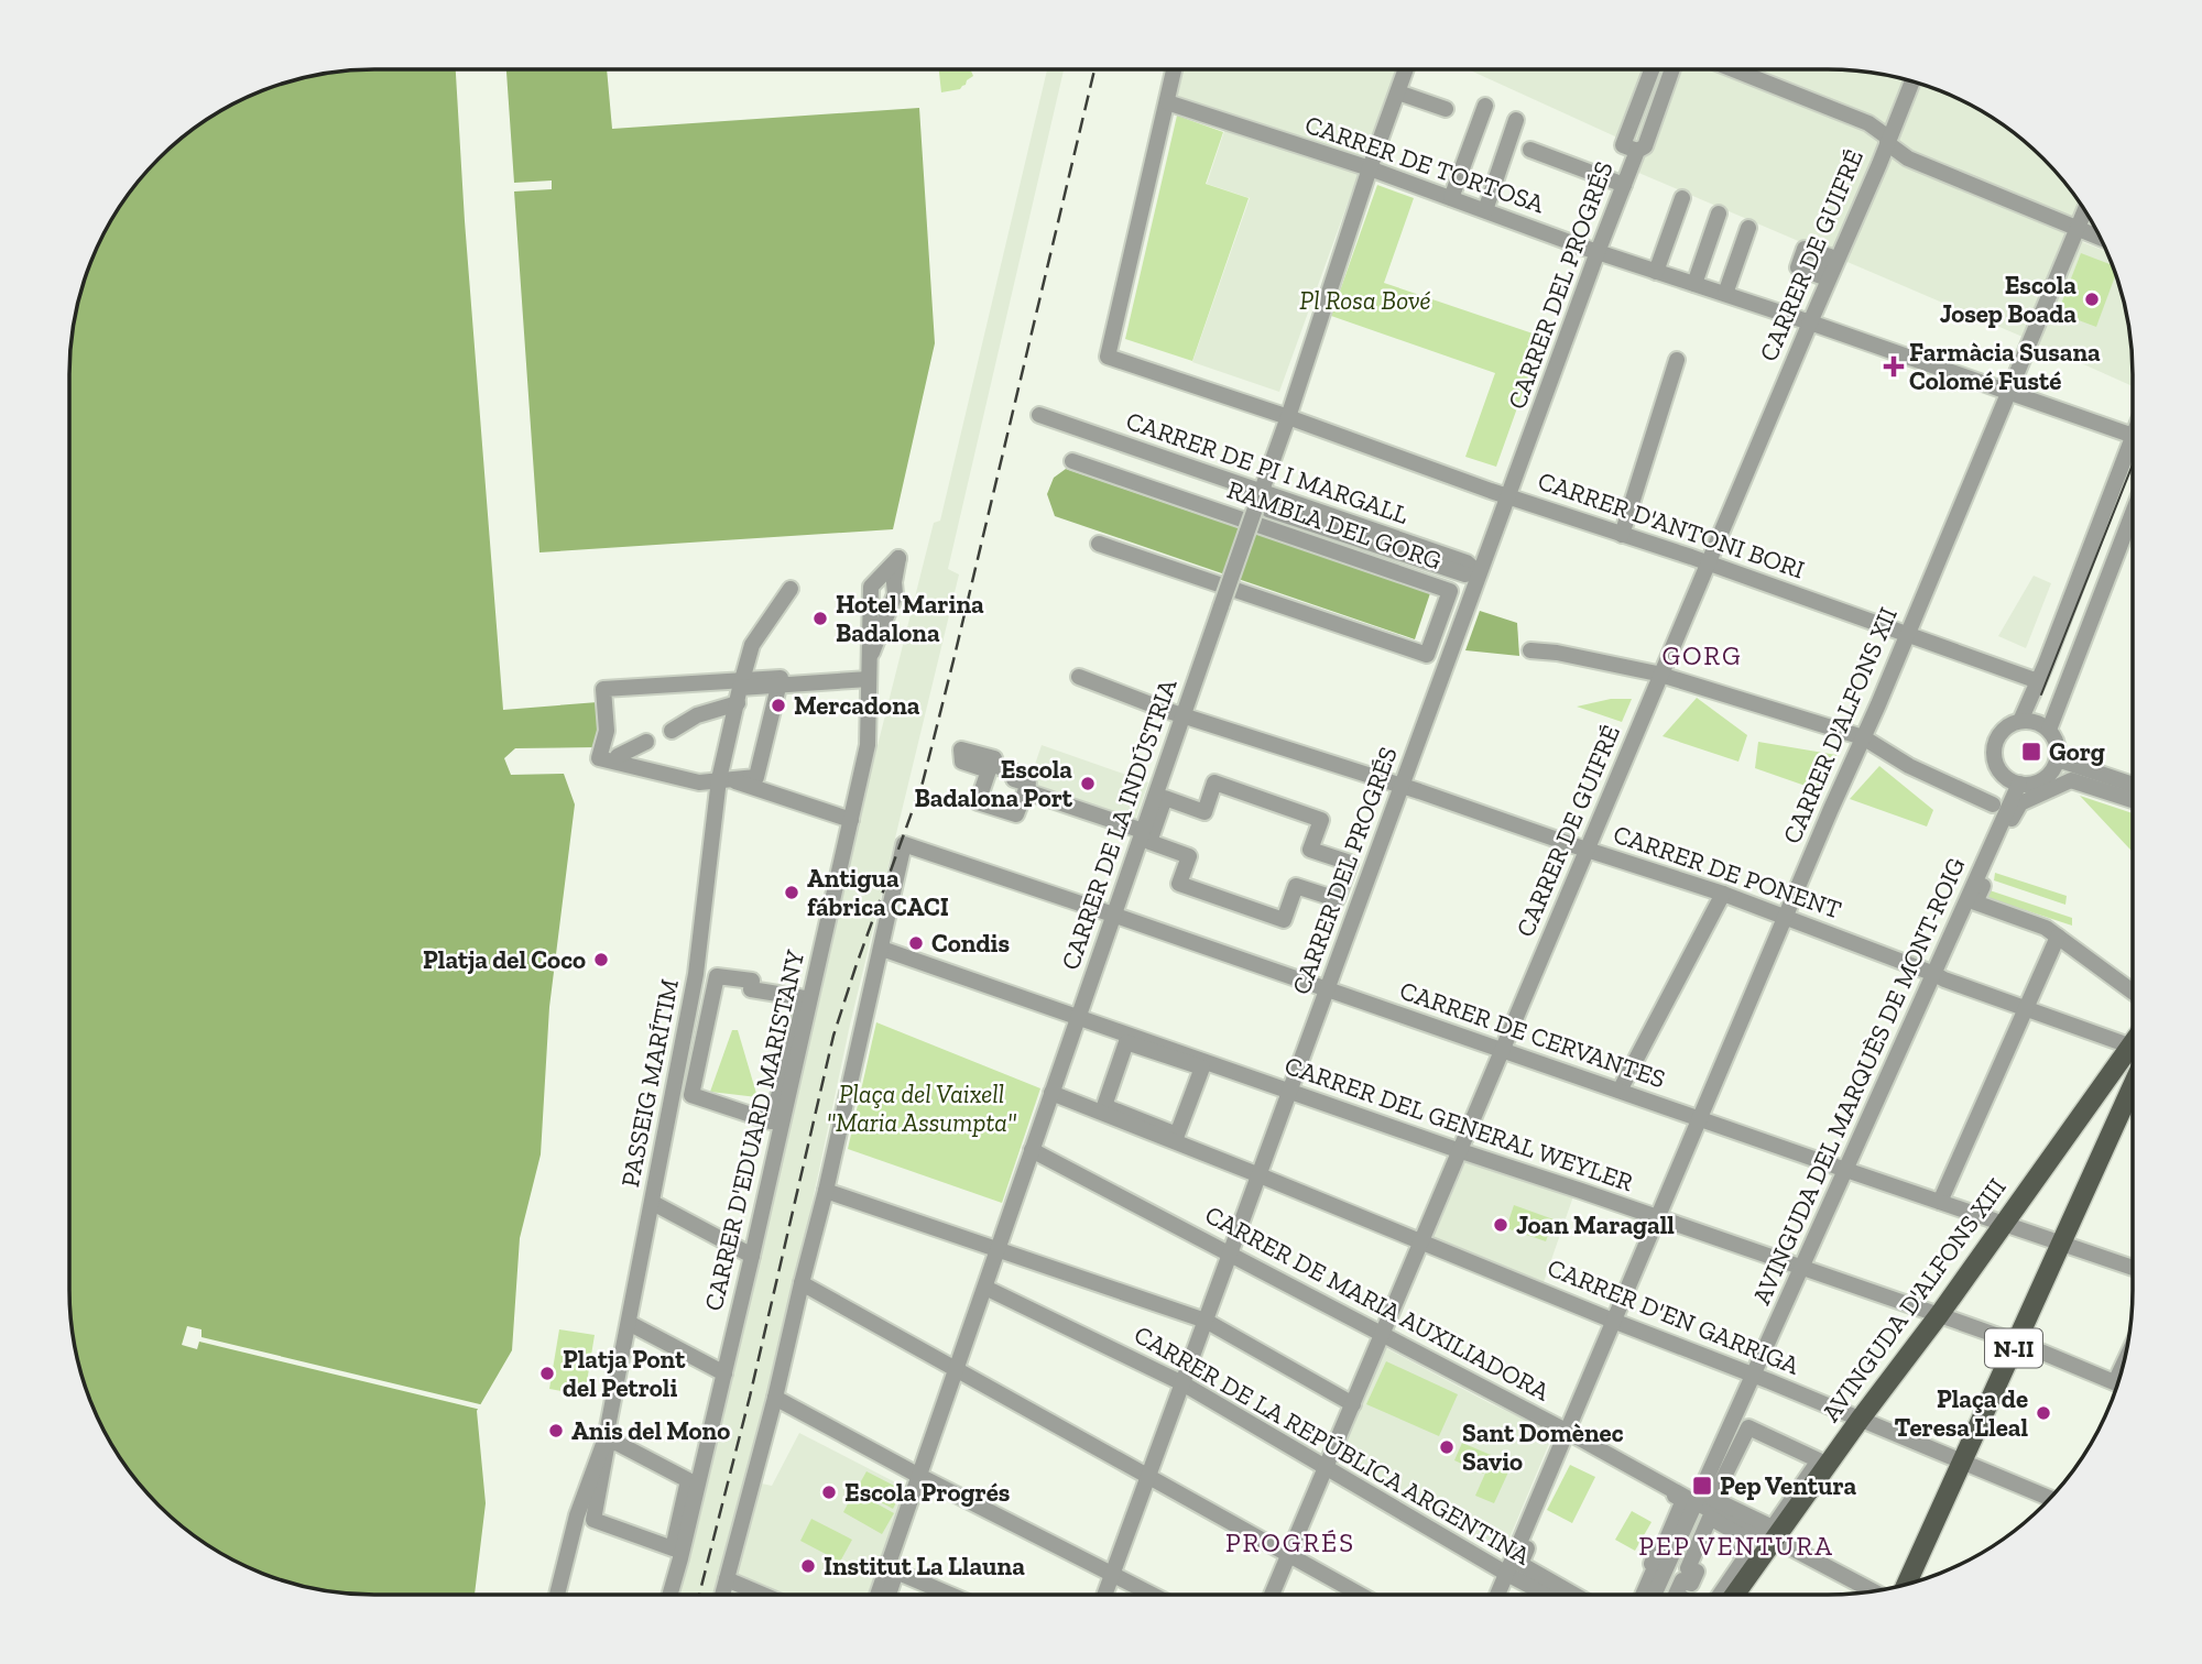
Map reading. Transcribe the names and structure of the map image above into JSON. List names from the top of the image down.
{
  "streets": {
    "main road": ["AVINGUDA D'ALFONS XIII", "N-II"],
    "street": [
      "CARRER DE TORTOSA",
      "CARRER DE GUIFRÉ",
      "CARRER DEL PROGRÉS",
      "CARRER DE PI I MARGALL",
      "RAMBLA DEL GORG",
      "CARRER D'ANTONI BORI",
      "CARRER D'ALFONS XII",
      "CARRER DE LA INDÚSTRIA",
      "CARRER DE PONENT",
      "CARRER DE CERVANTES",
      "AVINGUDA DEL MARQUÈS DE MONT-ROIG",
      "PASSEIG MARÍTIM",
      "CARRER DEL GENERAL WEYLER",
      "CARRER D'EDUARD MARISTANY",
      "CARRER DE MARIA AUXILIADORA",
      "CARRER D'EN GARRIGA",
      "CARRER DE LA REPÚBLICA ARGENTINA"
    ]
  },
  "crossings": [
    ["CARRER DE TORTOSA", "CARRER DE GUIFRÉ"],
    ["CARRER DE TORTOSA", "CARRER DEL PROGRÉS"],
    ["CARRER DE TORTOSA", "CARRER D'ANTONI BORI"],
    ["CARRER DE TORTOSA", "CARRER D'ALFONS XII"],
    ["CARRER DE TORTOSA", "CARRER DE LA INDÚSTRIA"],
    ["CARRER DE GUIFRÉ", "CARRER D'ANTONI BORI"],
    ["CARRER DE GUIFRÉ", "CARRER DE PONENT"],
    ["CARRER DE GUIFRÉ", "CARRER DE CERVANTES"],
    ["CARRER DE GUIFRÉ", "CARRER DEL GENERAL WEYLER"],
    ["CARRER DE GUIFRÉ", "CARRER DE MARIA AUXILIADORA"],
    ["CARRER DE GUIFRÉ", "CARRER D'EN GARRIGA"],
    ["CARRER DE GUIFRÉ", "CARRER DE LA REPÚBLICA ARGENTINA"],
    ["CARRER DEL PROGRÉS", "CARRER DE PI I MARGALL"],
    ["CARRER DEL PROGRÉS", "CARRER D'ANTONI BORI"],
    ["CARRER DEL PROGRÉS", "CARRER DE PONENT"],
    ["CARRER DEL PROGRÉS", "CARRER DE CERVANTES"],
    ["CARRER DEL PROGRÉS", "CARRER DEL GENERAL WEYLER"],
    ["CARRER DEL PROGRÉS", "CARRER DE MARIA AUXILIADORA"],
    ["CARRER DEL PROGRÉS", "CARRER D'EN GARRIGA"],
    ["CARRER DEL PROGRÉS", "CARRER DE LA REPÚBLICA ARGENTINA"],
    ["CARRER DE PI I MARGALL", "CARRER DE LA INDÚSTRIA"],
    ["CARRER D'ANTONI BORI", "CARRER D'ALFONS XII"],
    ["CARRER D'ANTONI BORI", "CARRER DE LA INDÚSTRIA"],
    ["CARRER D'ALFONS XII", "CARRER DE PONENT"],
    ["CARRER D'ALFONS XII", "CARRER DE CERVANTES"],
    ["CARRER D'ALFONS XII", "CARRER DEL GENERAL WEYLER"],
    ["CARRER D'ALFONS XII", "CARRER DE MARIA AUXILIADORA"],
    ["CARRER D'ALFONS XII", "CARRER D'EN GARRIGA"],
    ["CARRER D'ALFONS XII", "CARRER DE LA REPÚBLICA ARGENTINA"],
    ["CARRER DE LA INDÚSTRIA", "CARRER DE PONENT"],
    ["CARRER DE LA INDÚSTRIA", "CARRER DE CERVANTES"],
    ["CARRER DE LA INDÚSTRIA", "CARRER DEL GENERAL WEYLER"],
    ["CARRER DE LA INDÚSTRIA", "CARRER DE MARIA AUXILIADORA"],
    ["CARRER DE LA INDÚSTRIA", "CARRER D'EN GARRIGA"],
    ["CARRER DE LA INDÚSTRIA", "CARRER DE LA REPÚBLICA ARGENTINA"],
    ["CARRER DE PONENT", "AVINGUDA DEL MARQUÈS DE MONT-ROIG"],
    ["CARRER DE CERVANTES", "AVINGUDA DEL MARQUÈS DE MONT-ROIG"],
    ["CARRER DE CERVANTES", "CARRER DEL GENERAL WEYLER"],
    ["CARRER DE CERVANTES", "AVINGUDA D'ALFONS XIII"],
    ["CARRER DE CERVANTES", "N-II"],
    ["AVINGUDA DEL MARQUÈS DE MONT-ROIG", "CARRER DEL GENERAL WEYLER"],
    ["AVINGUDA DEL MARQUÈS DE MONT-ROIG", "CARRER DE MARIA AUXILIADORA"],
    ["AVINGUDA DEL MARQUÈS DE MONT-ROIG", "CARRER D'EN GARRIGA"],
    ["CARRER DEL GENERAL WEYLER", "AVINGUDA D'ALFONS XIII"],
    ["CARRER DEL GENERAL WEYLER", "N-II"],
    ["AVINGUDA D'ALFONS XIII", "CARRER DE MARIA AUXILIADORA"],
    ["AVINGUDA D'ALFONS XIII", "CARRER D'EN GARRIGA"],
    ["CARRER D'EN GARRIGA", "N-II"]
  ],
  "districts": ["GORG", "PROGRÉS", "PEP VENTURA"],
  "parks": ["Pl Rosa Bové", "Plaça del Vaixell \"Maria Assumpta\""],
  "places": {
    "other": [
      "Escola Josep Boada",
      "Hotel Marina Badalona",
      "Mercadona",
      "Escola Badalona Port",
      "Antigua fábrica CACI",
      "Condis",
      "Platja del Coco",
      "Joan Maragall",
      "Platja Pont del Petroli",
      "Plaça de Teresa Lleal",
      "Anis del Mono",
      "Sant Domènec Savio",
      "Escola Progrés",
      "Institut La Llauna"
    ],
    "health": ["Farmàcia Susana Colomé Fusté"],
    "transit": ["Gorg", "Pep Ventura"]
  }
}
